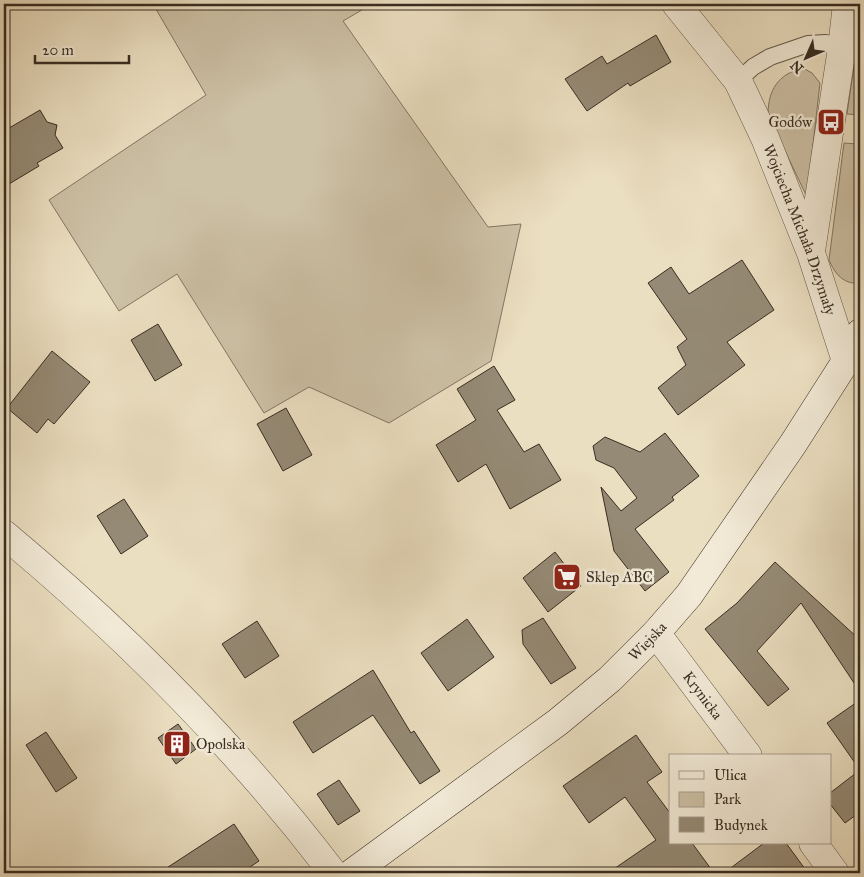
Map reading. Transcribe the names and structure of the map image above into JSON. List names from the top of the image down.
{
  "streets": {
    "street": ["Wojciecha Michała Drzymały", "Wiejska", "Krynicka"]
  },
  "crossings": [
    ["Wojciecha Michała Drzymały", "Wiejska"],
    ["Wiejska", "Krynicka"]
  ],
  "places": {
    "bus stop": ["Godów"],
    "supermarket": ["Sklep ABC"],
    "building": ["Opolska"]
  },
  "legend": ["Ulica", "Park", "Budynek"],
  "scale_bar": "20 m",
  "north": "bottom left"
}
